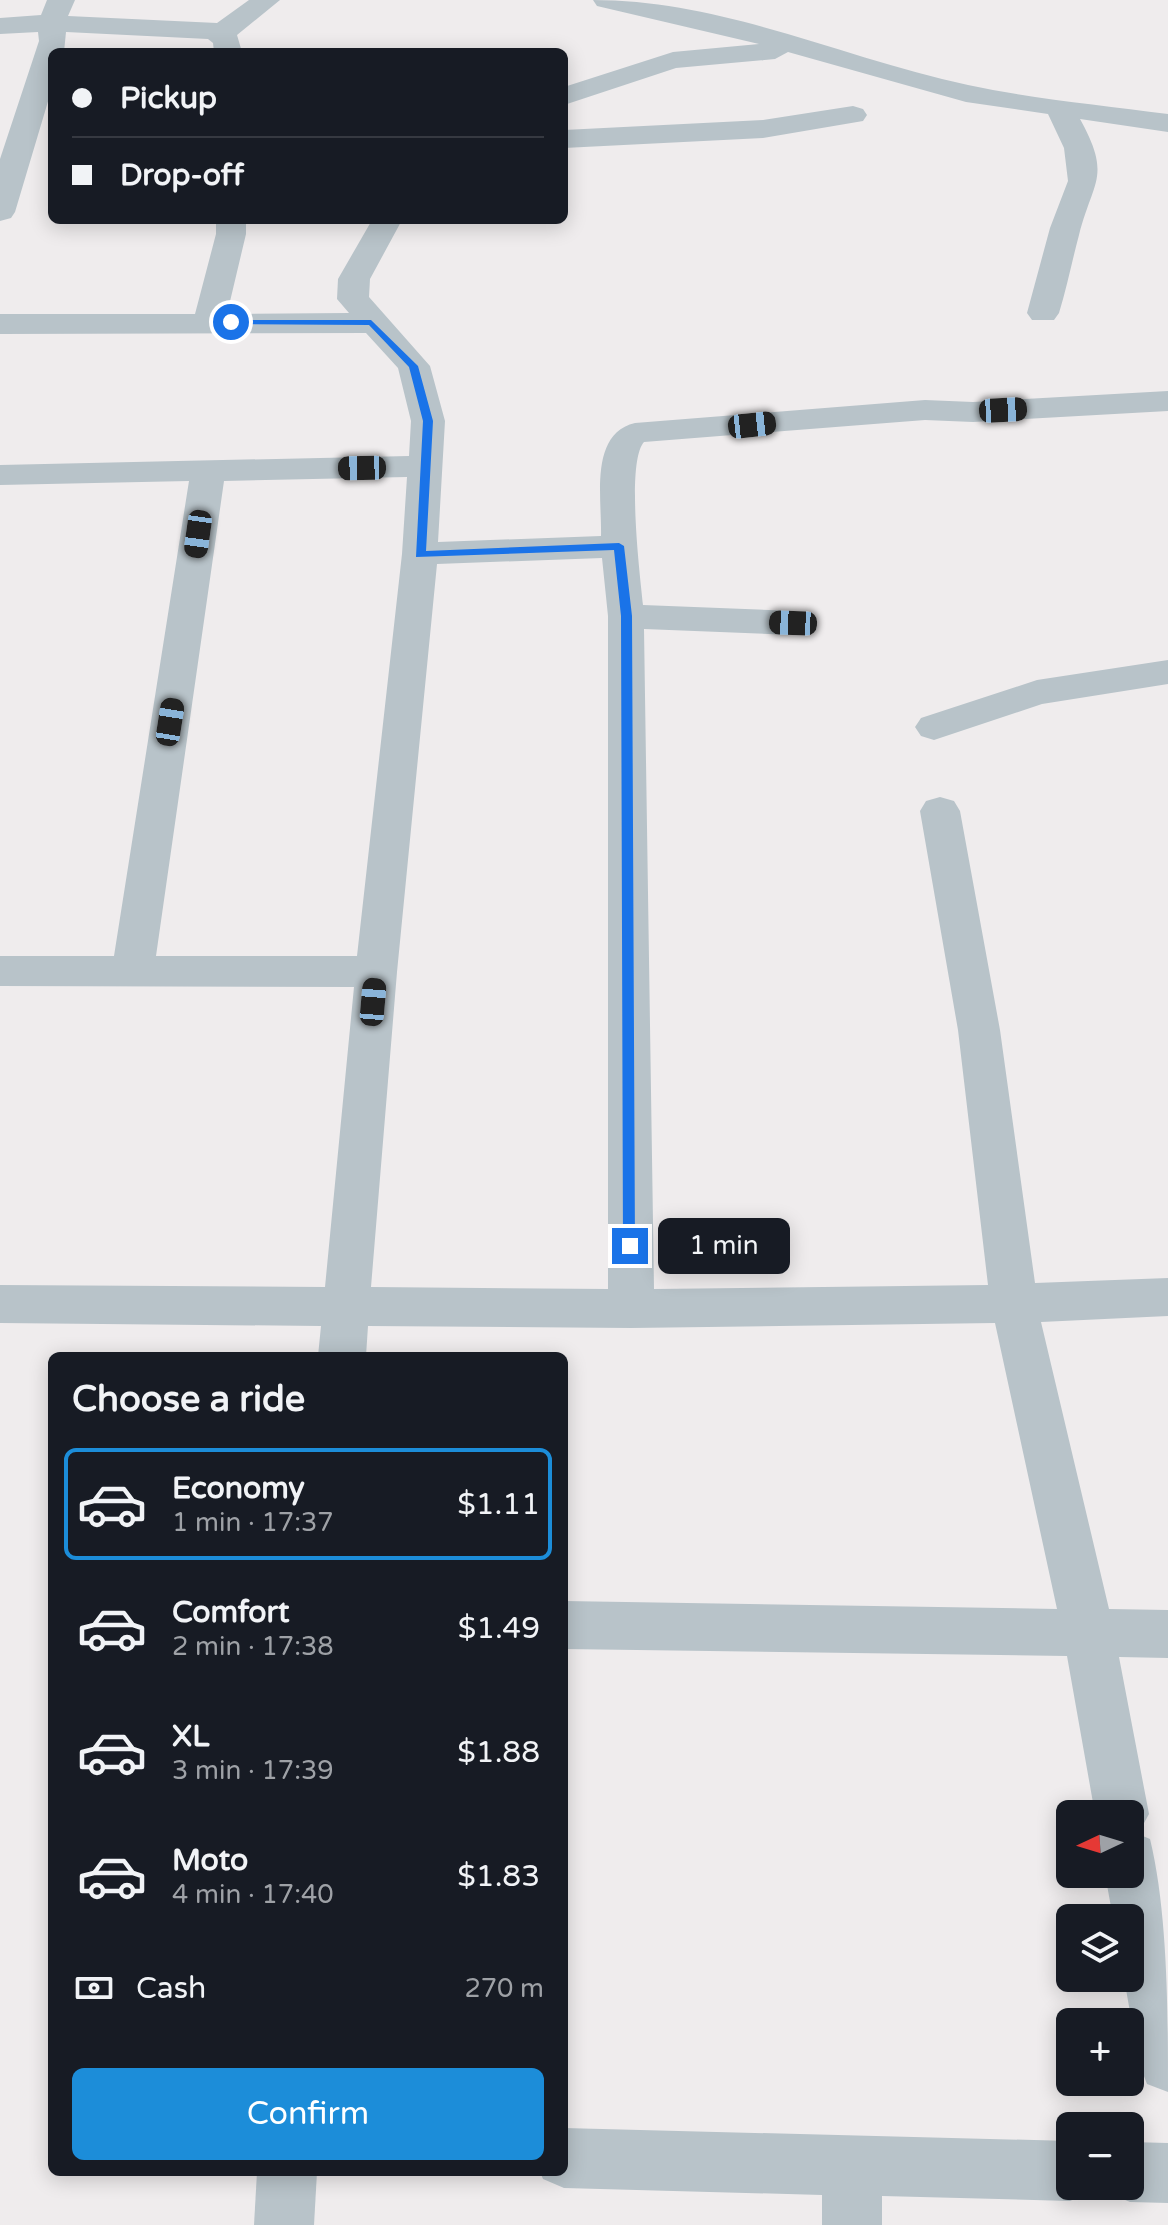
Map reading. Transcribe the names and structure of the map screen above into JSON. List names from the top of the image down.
{
  "north": "left",
  "page": {
    "banner": ["Pickup", "Drop-off"],
    "bubble": "1 min",
    "heading": "Choose a ride",
    "list": [
      {
        "name": "Economy",
        "note": "1 min · 17:37",
        "value": "$1.11"
      },
      {
        "name": "Comfort",
        "note": "2 min · 17:38",
        "value": "$1.49"
      },
      {
        "name": "XL",
        "note": "3 min · 17:39",
        "value": "$1.88"
      },
      {
        "name": "Moto",
        "note": "4 min · 17:40",
        "value": "$1.83"
      }
    ],
    "map_buttons": ["+", "−"],
    "pay": ["Cash", "270 m"],
    "buttons": "Confirm"
  }
}
